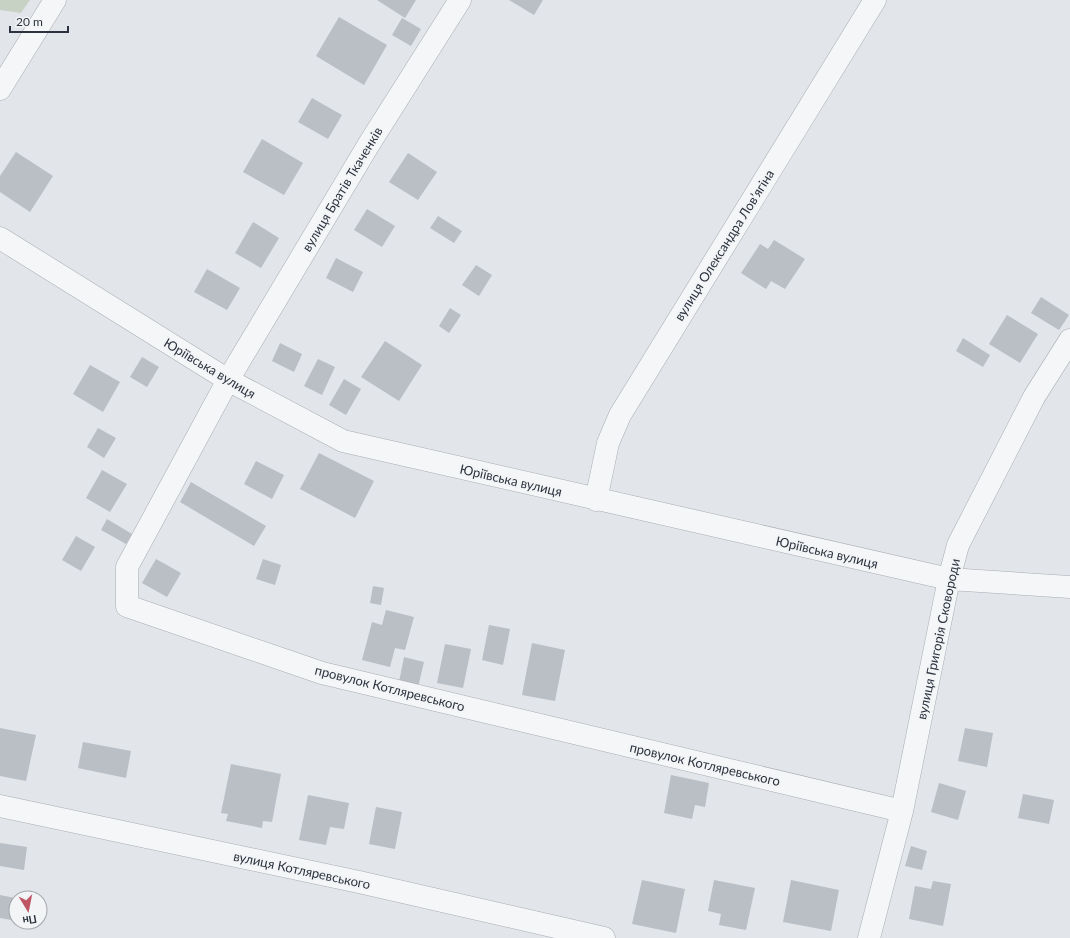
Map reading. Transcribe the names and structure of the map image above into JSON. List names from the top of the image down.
{
  "streets": {
    "street": [
      "вулиця Братів Ткаченків",
      "вулиця Олександра Ловʼягіна",
      "Юріївська вулиця",
      "вулиця Григорія Сковороди",
      "провулок Котляревського",
      "вулиця Котляревського"
    ]
  },
  "crossings": [
    ["вулиця Братів Ткаченків", "Юріївська вулиця"],
    ["вулиця Братів Ткаченків", "провулок Котляревського"],
    ["вулиця Олександра Ловʼягіна", "Юріївська вулиця"],
    ["Юріївська вулиця", "вулиця Григорія Сковороди"],
    ["Юріївська вулиця", "провулок Котляревського"],
    ["вулиця Григорія Сковороди", "провулок Котляревського"]
  ],
  "scale_bar": "20 m",
  "north": "bottom"
}
